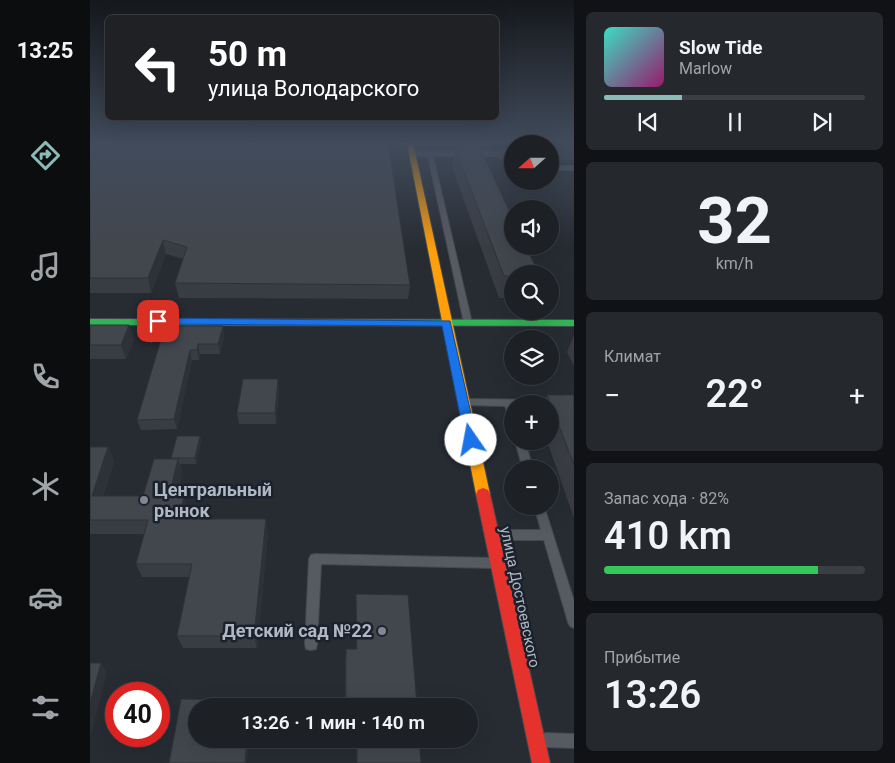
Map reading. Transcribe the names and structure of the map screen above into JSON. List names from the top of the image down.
{
  "streets": {
    "street": ["улица Достоевского"]
  },
  "places": ["Центральный рынок", "Детский сад №22"],
  "north": "left",
  "page": {
    "tabs": "13:25",
    "turn": ["50 m", "улица Володарского"],
    "song": ["Slow Tide", "Marlow"],
    "map_buttons": ["+", "−"],
    "tile": [
      ["32", "km/h"],
      "Климат",
      ["Запас хода · 82%", "410 km"],
      ["Прибытие", "13:26"]
    ],
    "heat": ["−", "22°", "+"],
    "limit": "40",
    "trip": "13:26 · 1 мин · 140 m"
  }
}
